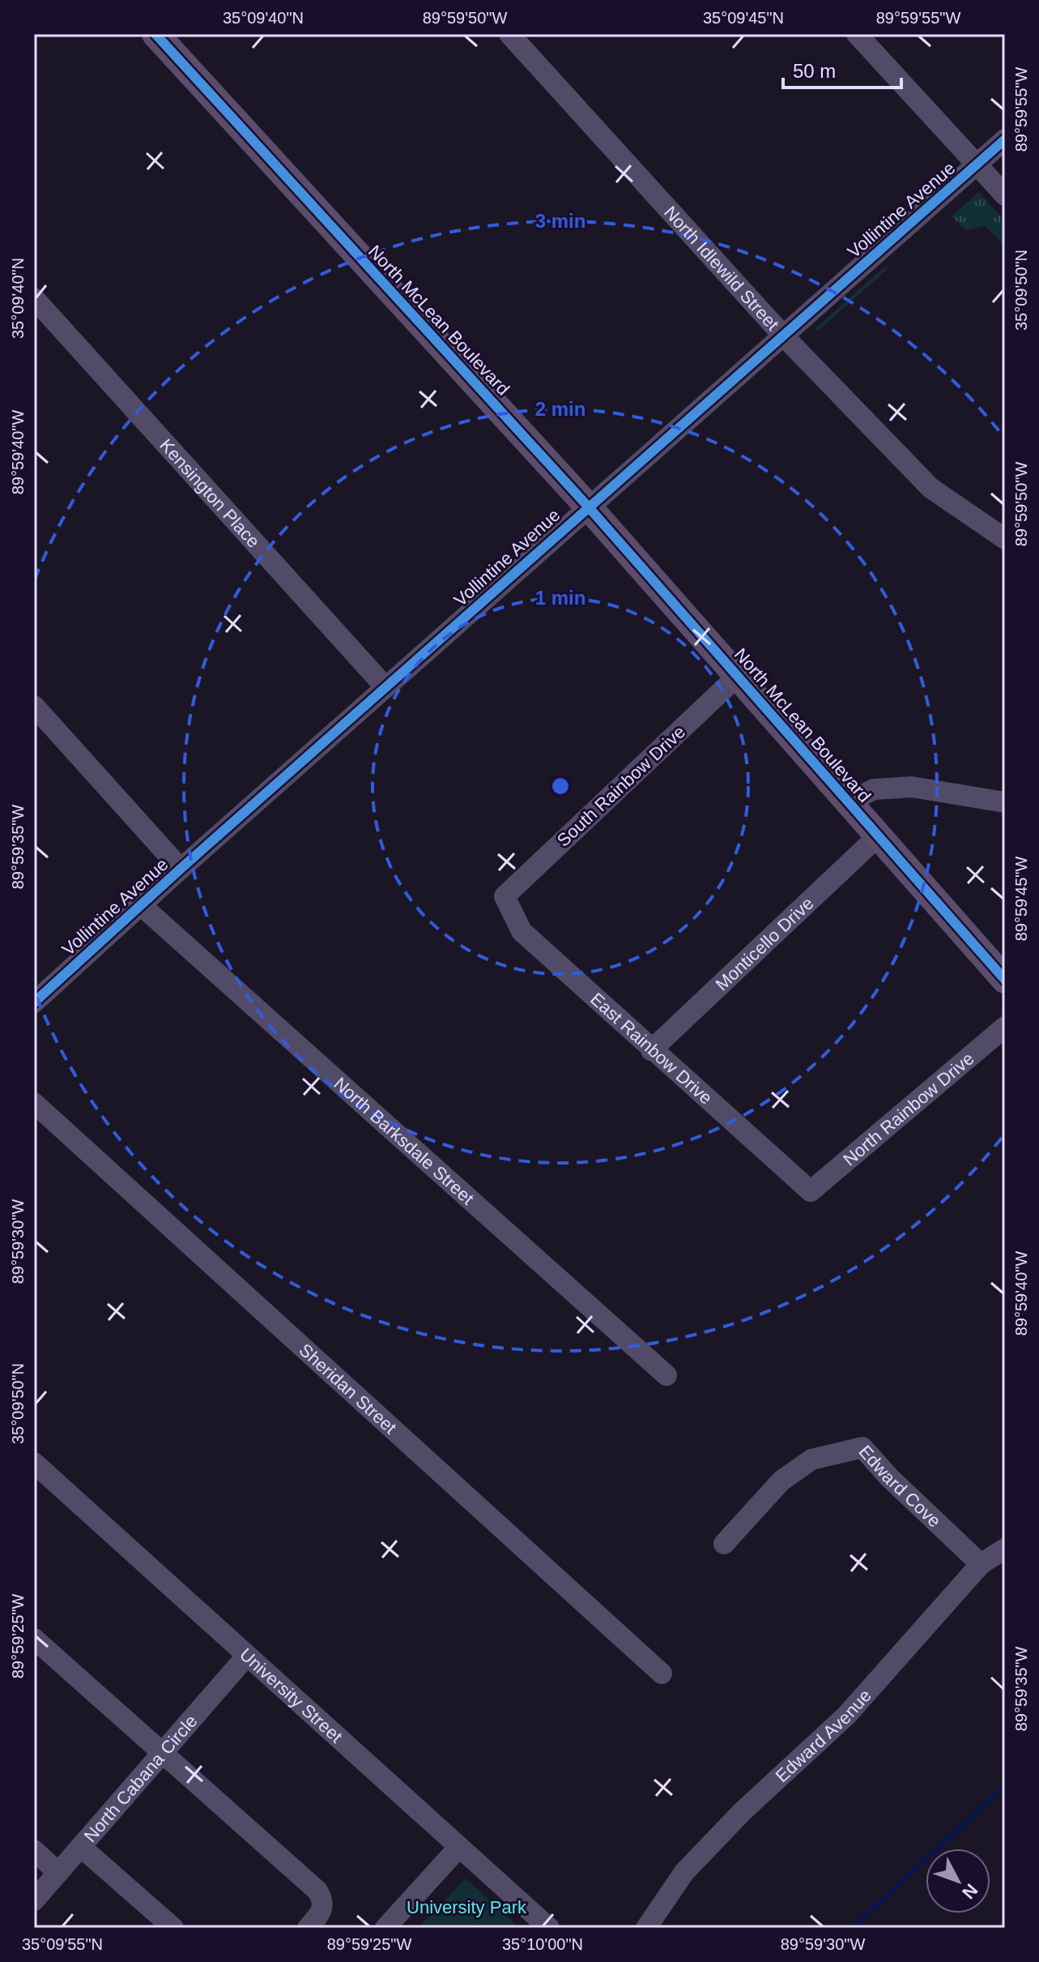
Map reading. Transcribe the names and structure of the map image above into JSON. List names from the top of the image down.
{
  "streets": {
    "main road": ["North McLean Boulevard"],
    "street": [
      "Vollintine Avenue",
      "North Idlewild Street",
      "Kensington Place",
      "South Rainbow Drive",
      "Monticello Drive",
      "East Rainbow Drive",
      "North Rainbow Drive",
      "North Barksdale Street",
      "Sheridan Street",
      "Edward Cove",
      "University Street",
      "Edward Avenue",
      "North Cabana Circle"
    ]
  },
  "crossings": [
    ["Vollintine Avenue", "North Idlewild Street"],
    ["Vollintine Avenue", "North McLean Boulevard"],
    ["Vollintine Avenue", "Kensington Place"],
    ["Vollintine Avenue", "North Barksdale Street"],
    ["North McLean Boulevard", "South Rainbow Drive"],
    ["North McLean Boulevard", "Monticello Drive"],
    ["South Rainbow Drive", "East Rainbow Drive"],
    ["Monticello Drive", "East Rainbow Drive"],
    ["East Rainbow Drive", "North Rainbow Drive"],
    ["Edward Cove", "Edward Avenue"],
    ["University Street", "North Cabana Circle"]
  ],
  "parks": ["University Park"],
  "scale_bar": "50 m",
  "north": "bottom right",
  "coordinates": [
    "35°09'40\"N",
    "89°59'50\"W",
    "35°09'45\"N",
    "89°59'55\"W",
    "35°09'50\"N",
    "89°59'40\"W",
    "89°59'35\"W",
    "89°59'45\"W",
    "89°59'30\"W",
    "89°59'25\"W",
    "35°09'55\"N",
    "35°10'00\"N"
  ],
  "rings": ["3 min", "2 min", "1 min"]
}
